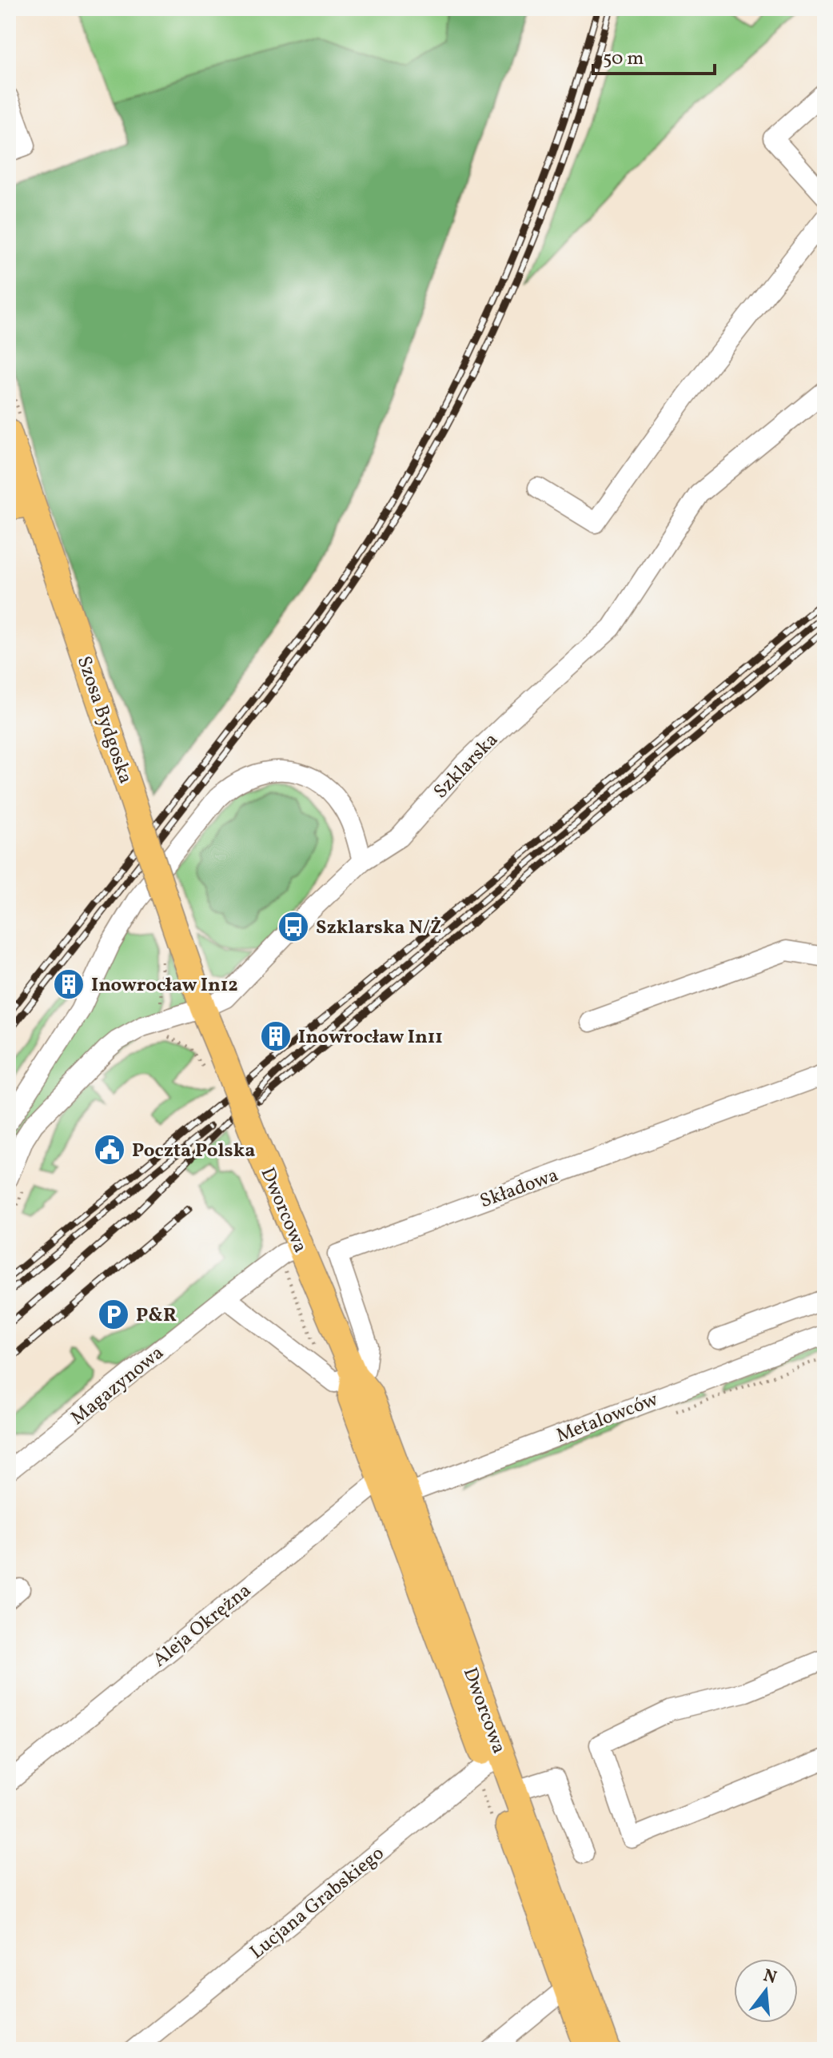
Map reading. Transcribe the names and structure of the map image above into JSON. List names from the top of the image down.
{
  "streets": {
    "main road": ["Szosa Bydgoska", "Dworcowa"],
    "street": [
      "Szklarska",
      "Składowa",
      "Magazynowa",
      "Metalowców",
      "Aleja Okrężna",
      "Lucjana Grabskiego"
    ]
  },
  "crossings": [
    ["Szosa Bydgoska", "Szklarska"],
    ["Szosa Bydgoska", "Dworcowa"],
    ["Szklarska", "Dworcowa"],
    ["Składowa", "Dworcowa"],
    ["Dworcowa", "Magazynowa"],
    ["Dworcowa", "Metalowców"],
    ["Dworcowa", "Aleja Okrężna"],
    ["Dworcowa", "Lucjana Grabskiego"],
    ["Metalowców", "Aleja Okrężna"]
  ],
  "places": {
    "bus stop": ["Szklarska N/Ż"],
    "building": ["Inowrocław In12", "Inowrocław In11"],
    "public building": ["Poczta Polska"],
    "parking": ["P&R"]
  },
  "scale_bar": "50 m",
  "north": "top"
}
